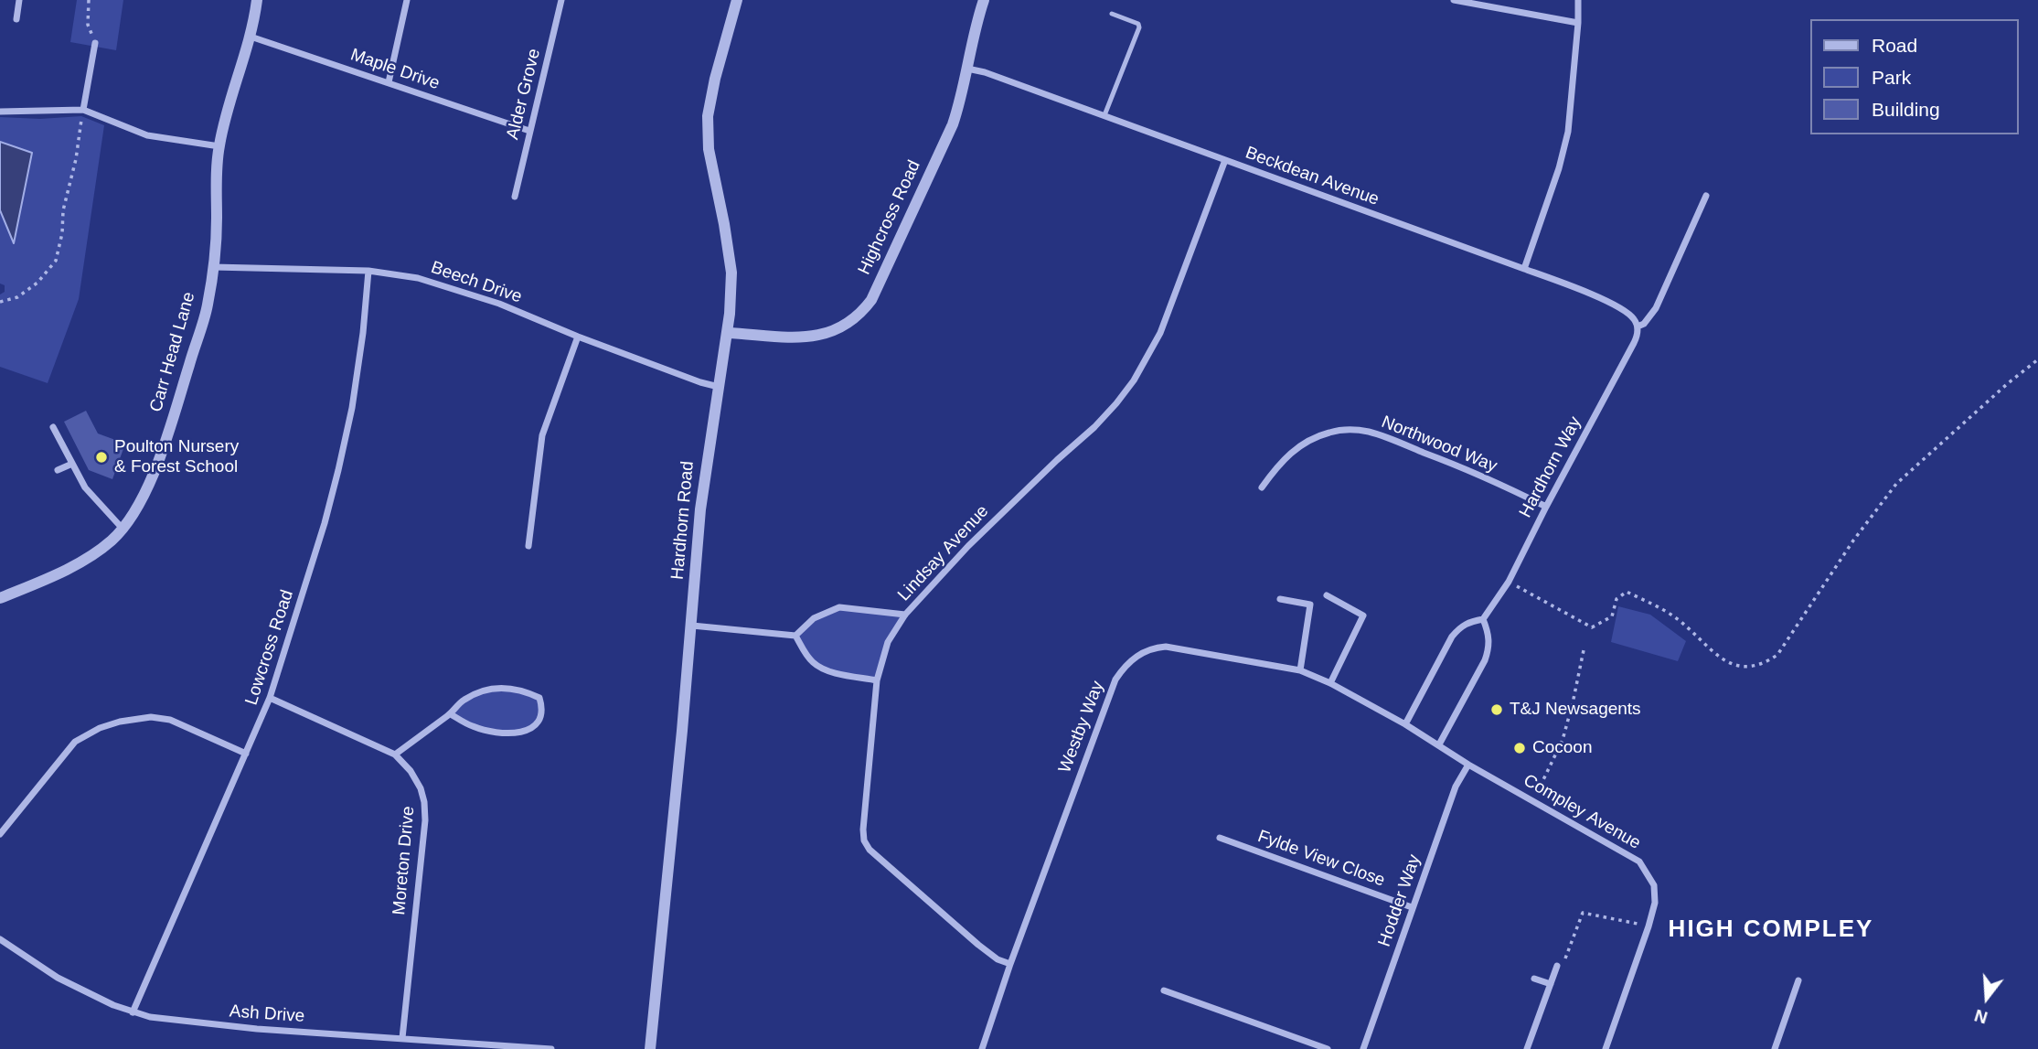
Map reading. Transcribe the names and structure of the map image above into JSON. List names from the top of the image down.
{
  "streets": {
    "street": [
      "Maple Drive",
      "Alder Grove",
      "Beckdean Avenue",
      "Highcross Road",
      "Beech Drive",
      "Carr Head Lane",
      "Northwood Way",
      "Hardhorn Way",
      "Hardhorn Road",
      "Lindsay Avenue",
      "Lowcross Road",
      "Westby Way",
      "Compley Avenue",
      "Fylde View Close",
      "Moreton Drive",
      "Hodder Way",
      "Ash Drive"
    ]
  },
  "crossings": [
    ["Maple Drive", "Alder Grove"],
    ["Maple Drive", "Carr Head Lane"],
    ["Beckdean Avenue", "Highcross Road"],
    ["Beckdean Avenue", "Hardhorn Way"],
    ["Beckdean Avenue", "Lindsay Avenue"],
    ["Highcross Road", "Hardhorn Road"],
    ["Beech Drive", "Carr Head Lane"],
    ["Beech Drive", "Hardhorn Road"],
    ["Beech Drive", "Lowcross Road"],
    ["Northwood Way", "Hardhorn Way"],
    ["Hardhorn Way", "Westby Way"],
    ["Hardhorn Way", "Compley Avenue"],
    ["Lindsay Avenue", "Westby Way"],
    ["Lowcross Road", "Moreton Drive"],
    ["Lowcross Road", "Ash Drive"],
    ["Westby Way", "Compley Avenue"],
    ["Compley Avenue", "Hodder Way"],
    ["Fylde View Close", "Hodder Way"],
    ["Moreton Drive", "Ash Drive"]
  ],
  "districts": ["HIGH COMPLEY"],
  "places": ["Poulton Nursery & Forest School", "T&J Newsagents", "Cocoon"],
  "legend": ["Road", "Park", "Building"],
  "north": "bottom"
}
